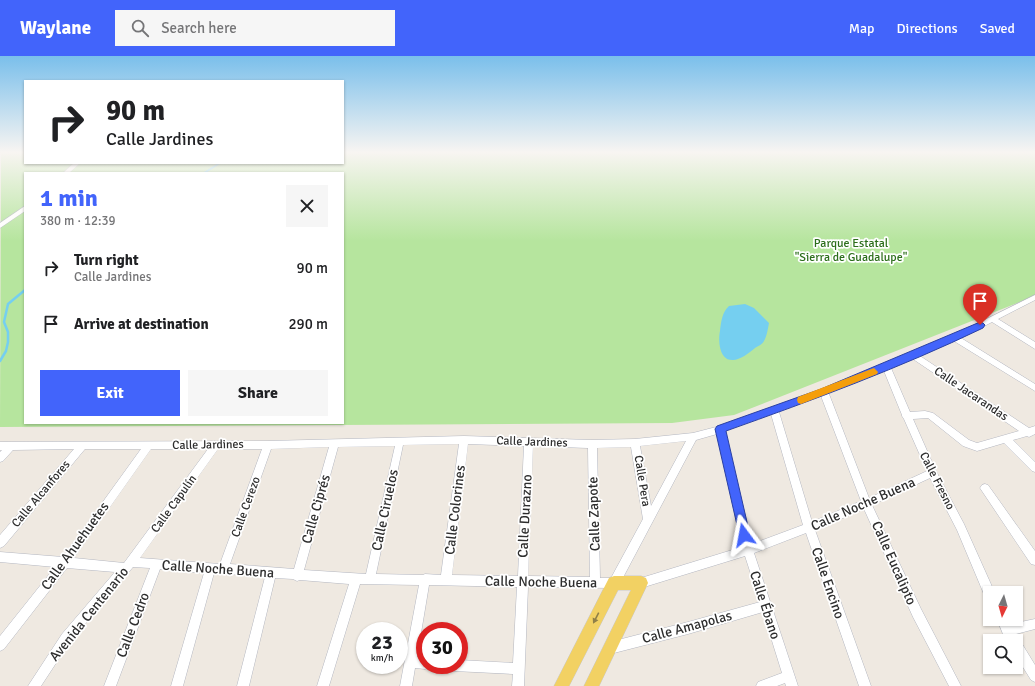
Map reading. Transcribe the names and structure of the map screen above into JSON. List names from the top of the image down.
{
  "streets": {
    "main road": ["Calle Noche Buena"],
    "street": [
      "Calle Jacarandas",
      "Calle Jardines",
      "Calle Pera",
      "Calle Fresno",
      "Calle Alcanfores",
      "Calle Capulín",
      "Calle Cerezo",
      "Calle Ciprés",
      "Calle Ciruelos",
      "Calle Colorines",
      "Calle Zapote",
      "Calle Durazno",
      "Calle Ahuehuetes",
      "Calle Eucalipto",
      "Calle Encino",
      "Calle Ébano",
      "Avenida Centenario",
      "Calle Cedro",
      "Calle Amapolas"
    ]
  },
  "crossings": [
    ["Calle Jacarandas", "Calle Jardines"],
    ["Calle Jardines", "Calle Pera"],
    ["Calle Jardines", "Calle Fresno"],
    ["Calle Jardines", "Calle Alcanfores"],
    ["Calle Jardines", "Calle Capulín"],
    ["Calle Jardines", "Calle Cerezo"],
    ["Calle Jardines", "Calle Ciprés"],
    ["Calle Jardines", "Calle Ciruelos"],
    ["Calle Jardines", "Calle Colorines"],
    ["Calle Jardines", "Calle Zapote"],
    ["Calle Jardines", "Calle Durazno"],
    ["Calle Jardines", "Calle Ahuehuetes"],
    ["Calle Jardines", "Calle Eucalipto"],
    ["Calle Jardines", "Calle Encino"],
    ["Calle Jardines", "Calle Ébano"],
    ["Calle Fresno", "Calle Noche Buena"],
    ["Calle Capulín", "Calle Noche Buena"],
    ["Calle Capulín", "Avenida Centenario"],
    ["Calle Noche Buena", "Calle Cerezo"],
    ["Calle Noche Buena", "Calle Ciprés"],
    ["Calle Noche Buena", "Calle Ciruelos"],
    ["Calle Noche Buena", "Calle Colorines"],
    ["Calle Noche Buena", "Calle Zapote"],
    ["Calle Noche Buena", "Calle Durazno"],
    ["Calle Noche Buena", "Calle Ahuehuetes"],
    ["Calle Noche Buena", "Calle Eucalipto"],
    ["Calle Noche Buena", "Calle Encino"],
    ["Calle Noche Buena", "Calle Ébano"],
    ["Calle Noche Buena", "Avenida Centenario"],
    ["Calle Noche Buena", "Calle Cedro"],
    ["Calle Ébano", "Calle Amapolas"]
  ],
  "parks": ["Parque Estatal \"Sierra de Guadalupe\""],
  "north": "bottom",
  "page": {
    "header": "Waylane",
    "search": "Search here",
    "nav": ["Map", "Directions", "Saved"],
    "turn": ["90 m", "Calle Jardines"],
    "heading": ["1 min", "380 m · 12:39"],
    "list": [
      {
        "name": "Turn right",
        "note": "Calle Jardines",
        "value": "90 m"
      },
      {
        "name": "Arrive at destination",
        "value": "290 m"
      }
    ],
    "buttons": ["Exit", "Share"],
    "speed": "23 km/h",
    "limit": "30"
  }
}
